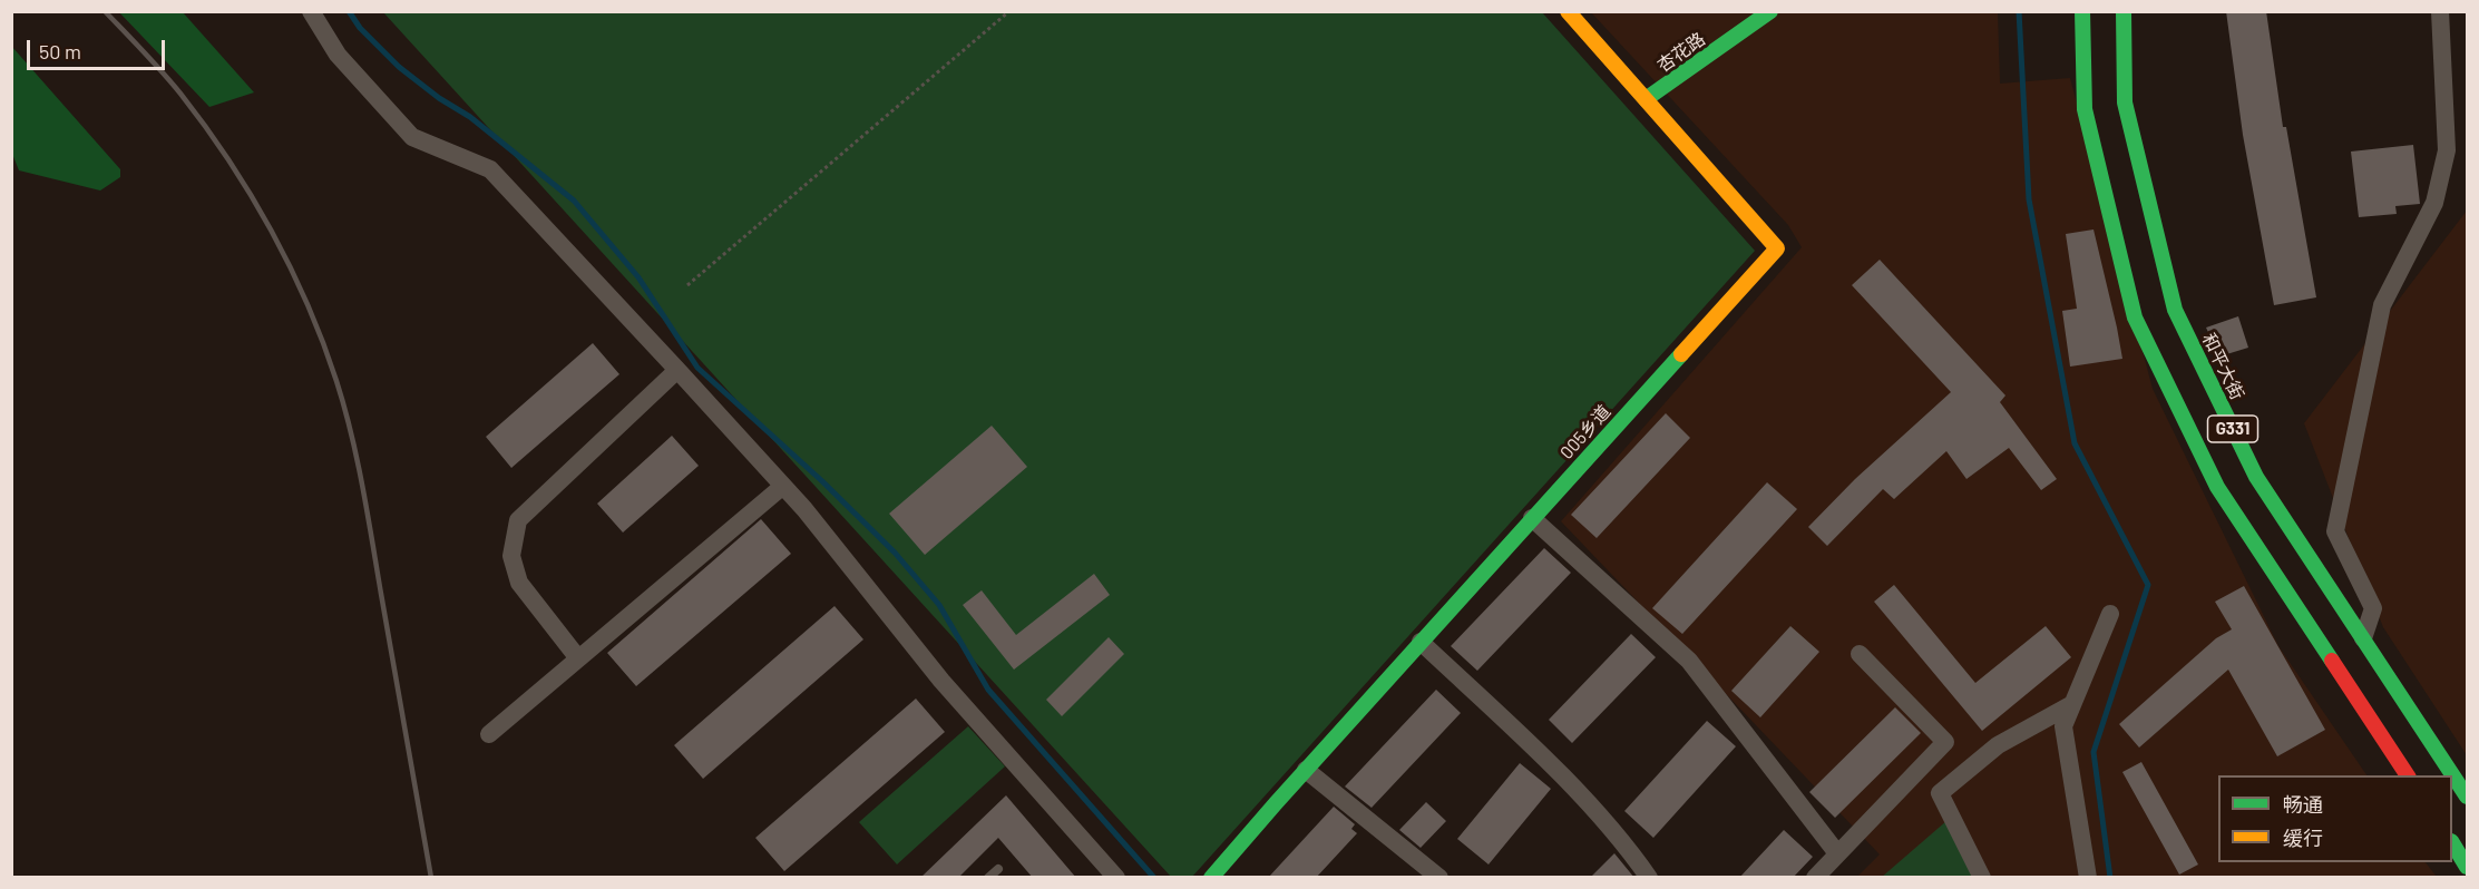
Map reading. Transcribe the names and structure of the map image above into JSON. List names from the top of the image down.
{
  "streets": {
    "main road": [
      "杏花路",
      "和平大街",
      "G331",
      "005乡道"
    ]
  },
  "crossings": [
    ["杏花路", "005乡道"]
  ],
  "legend": ["畅通", "缓行"],
  "scale_bar": "50 m"
}
